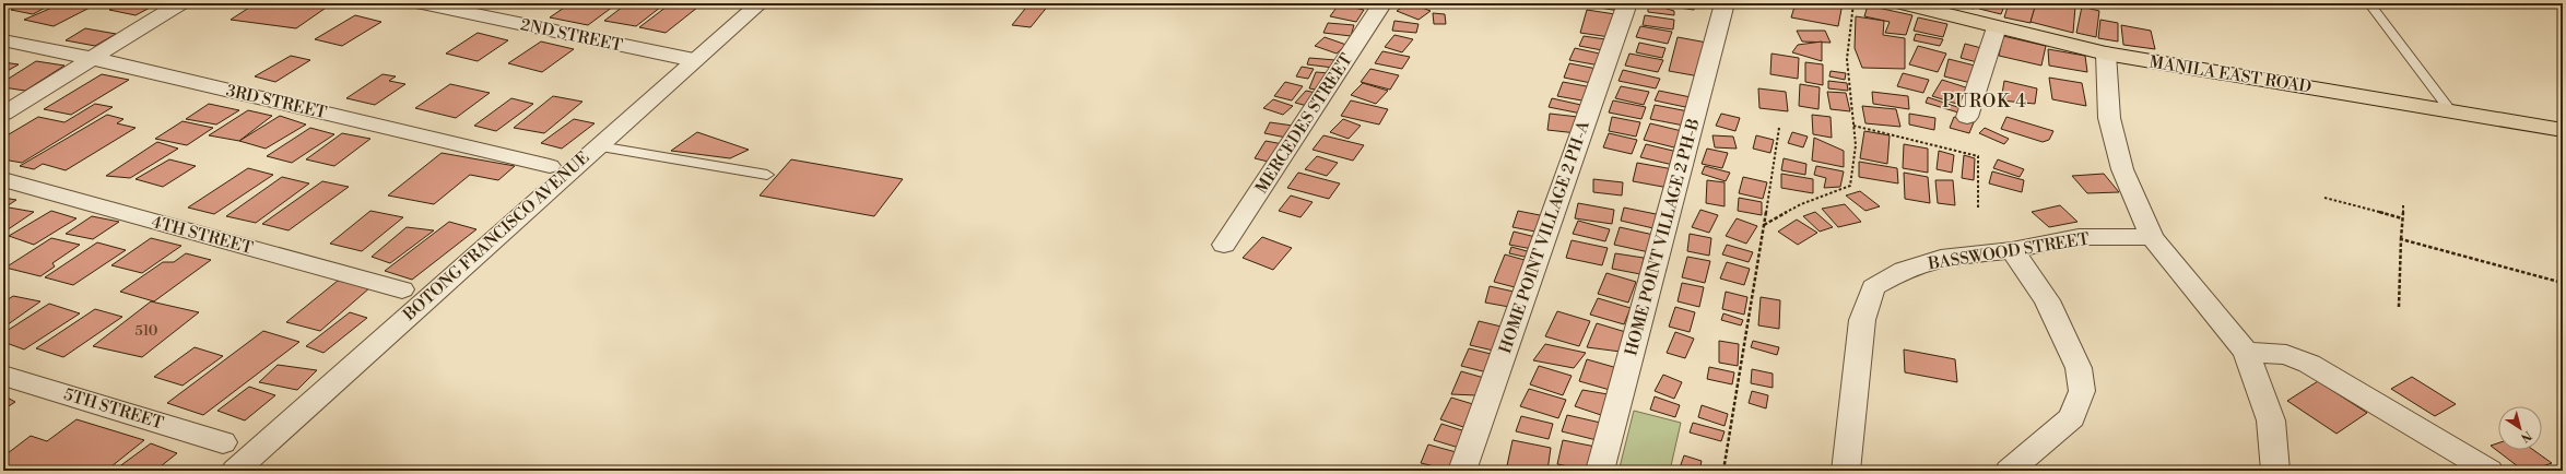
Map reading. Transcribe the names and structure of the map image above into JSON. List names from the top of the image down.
{
  "streets": {
    "main road": ["MANILA EAST ROAD"],
    "street": [
      "2ND STREET",
      "3RD STREET",
      "MERCEDES STREET",
      "4TH STREET",
      "BOTONG FRANCISCO AVENUE",
      "HOME POINT VILLAGE 2 PH-A",
      "HOME POINT VILLAGE 2 PH-B",
      "BASSWOOD STREET",
      "5TH STREET"
    ]
  },
  "crossings": [
    ["2ND STREET", "BOTONG FRANCISCO AVENUE"]
  ],
  "districts": ["PUROK 4"],
  "house_numbers": ["510"],
  "north": "bottom right"
}
